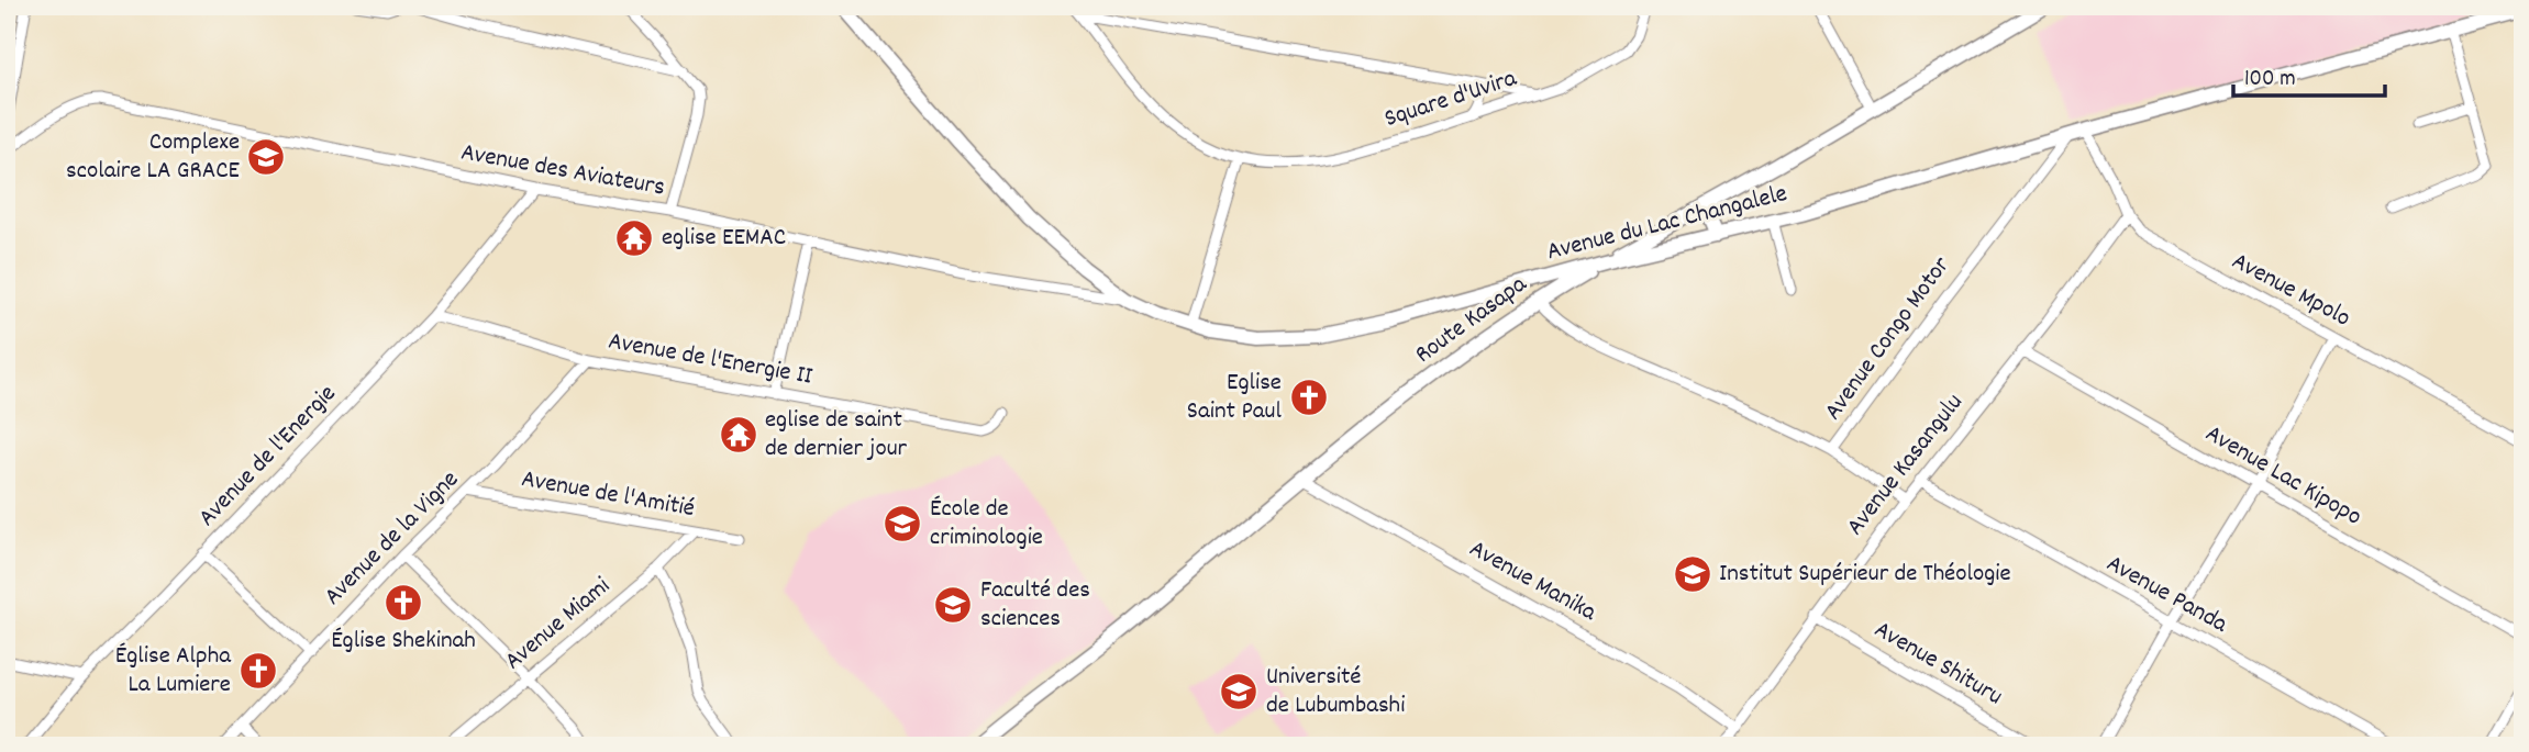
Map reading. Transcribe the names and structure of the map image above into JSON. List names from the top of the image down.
{
  "streets": {
    "street": [
      "Square d'Uvira",
      "Avenue des Aviateurs",
      "Avenue du Lac Changalele",
      "Avenue Mpolo",
      "Route Kasapa",
      "Avenue Congo Motor",
      "Avenue de l'Energie II",
      "Avenue de l'Energie",
      "Avenue Kasangulu",
      "Avenue Lac Kipopo",
      "Avenue de l'Amitié",
      "Avenue de la Vigne",
      "Avenue Manika",
      "Avenue Panda",
      "Avenue Miami",
      "Avenue Shituru"
    ]
  },
  "crossings": [
    ["Avenue des Aviateurs", "Avenue du Lac Changalele"],
    ["Avenue des Aviateurs", "Avenue de l'Energie"],
    ["Avenue du Lac Changalele", "Avenue Mpolo"],
    ["Avenue du Lac Changalele", "Route Kasapa"],
    ["Avenue du Lac Changalele", "Avenue Congo Motor"],
    ["Avenue Mpolo", "Avenue Kasangulu"],
    ["Route Kasapa", "Avenue Congo Motor"],
    ["Route Kasapa", "Avenue Manika"],
    ["Avenue de l'Energie II", "Avenue de l'Energie"],
    ["Avenue de l'Energie II", "Avenue de la Vigne"],
    ["Avenue Kasangulu", "Avenue Lac Kipopo"],
    ["Avenue Kasangulu", "Avenue Manika"],
    ["Avenue Kasangulu", "Avenue Panda"],
    ["Avenue Kasangulu", "Avenue Shituru"],
    ["Avenue de l'Amitié", "Avenue de la Vigne"],
    ["Avenue de l'Amitié", "Avenue Miami"]
  ],
  "places": {
    "school or university": [
      "Complexe scolaire LA GRACE",
      "École de criminologie",
      "Institut Supérieur de Théologie",
      "Faculté des sciences",
      "Université de Lubumbashi"
    ],
    "temple": ["eglise EEMAC", "eglise de saint de dernier jour"],
    "church": ["Eglise Saint Paul", "Église Shekinah", "Église Alpha La Lumiere"]
  },
  "scale_bar": "100 m"
}
